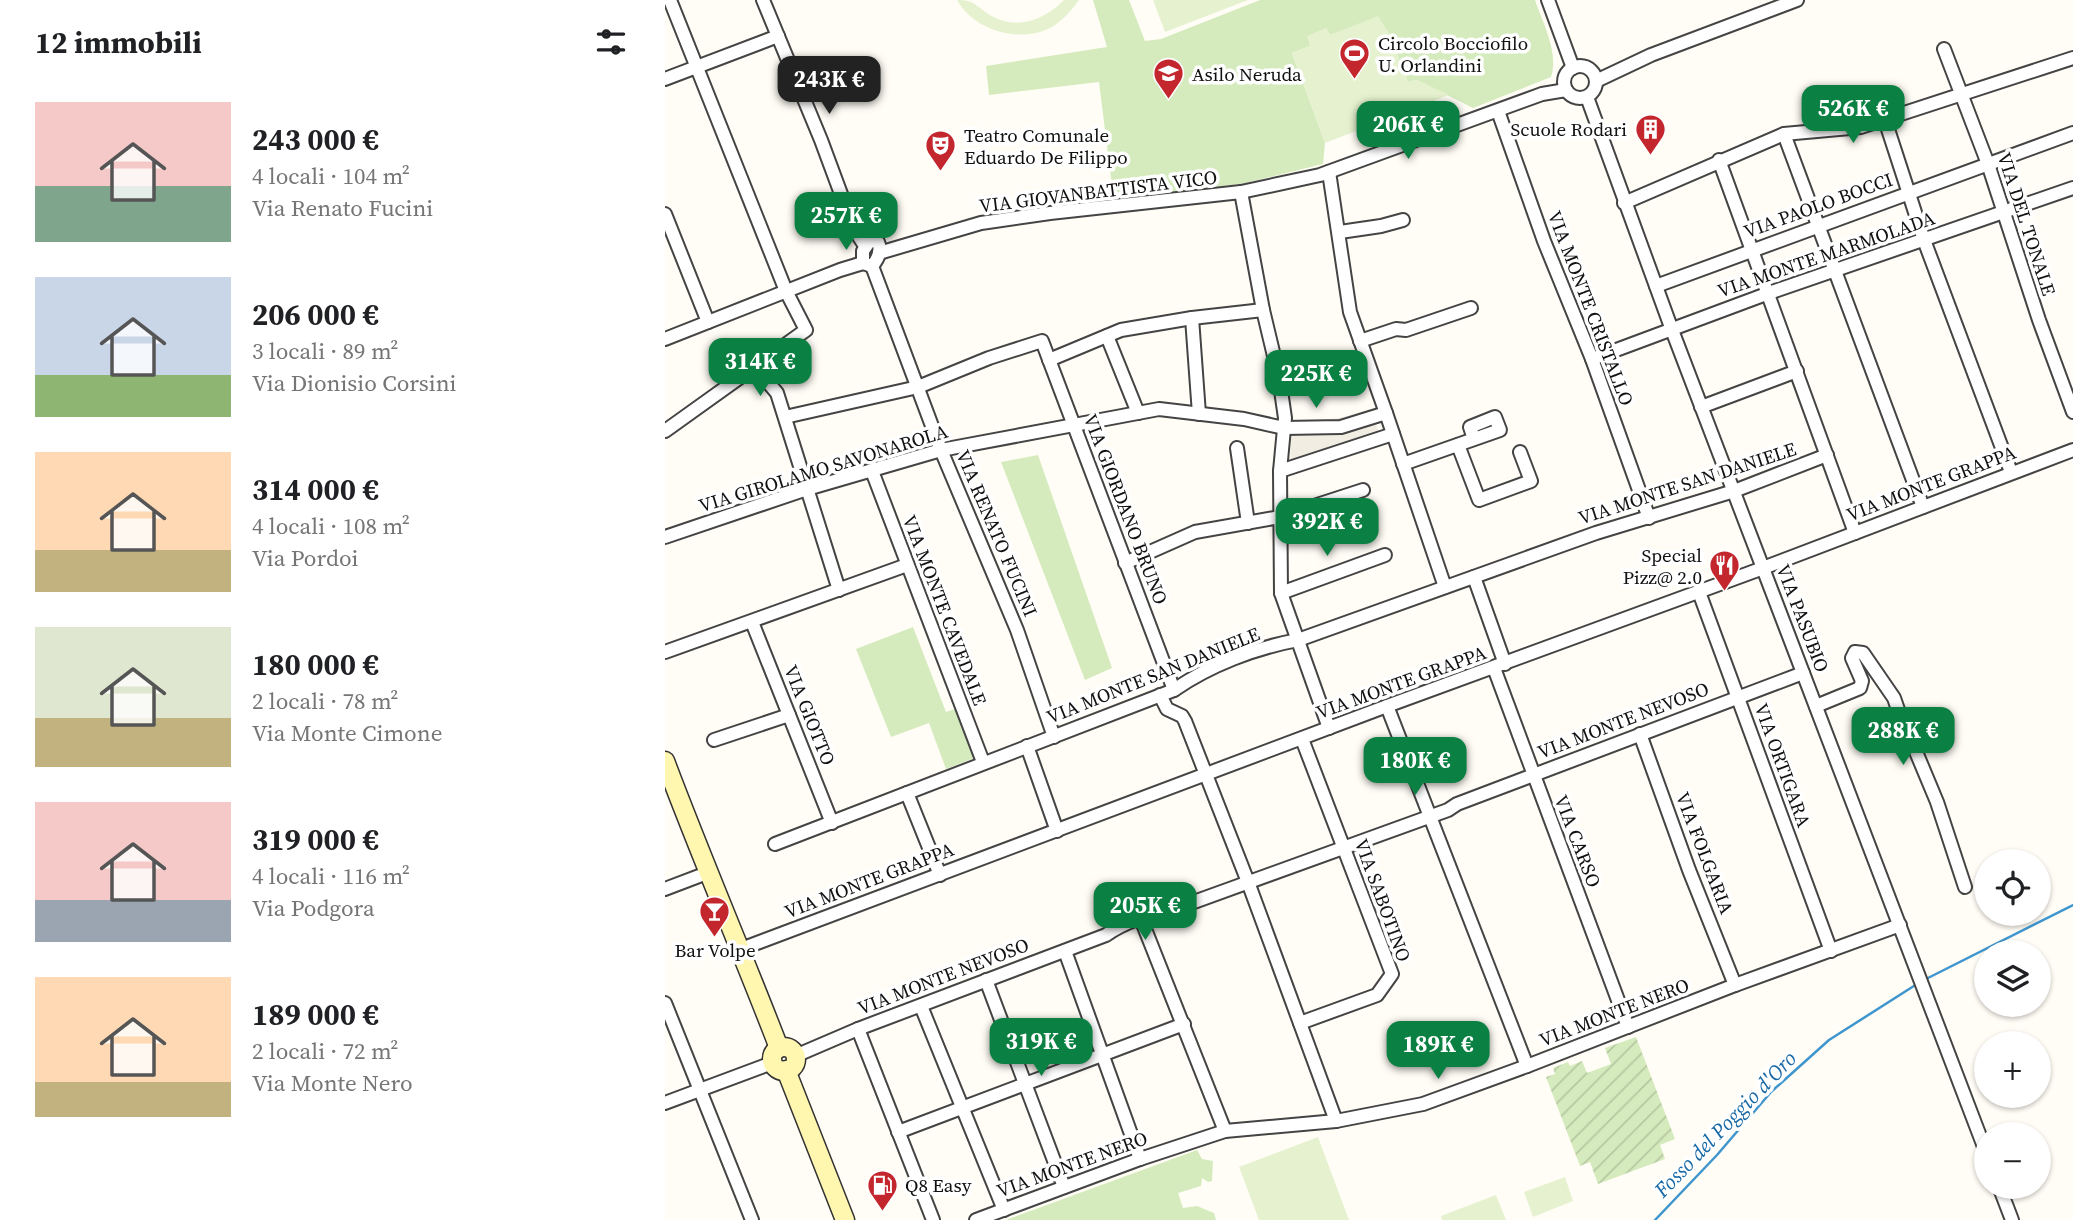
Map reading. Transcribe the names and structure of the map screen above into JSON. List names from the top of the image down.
{
  "streets": {
    "street": [
      "VIA GIOVANBATTISTA VICO",
      "VIA PAOLO BOCCI",
      "VIA DEL TONALE",
      "VIA MONTE MARMOLADA",
      "VIA MONTE CRISTALLO",
      "VIA GIROLAMO SAVONAROLA",
      "VIA MONTE SAN DANIELE",
      "VIA MONTE GRAPPA",
      "VIA GIORDANO BRUNO",
      "VIA RENATO FUCINI",
      "VIA MONTE CAVEDALE",
      "VIA PASUBIO",
      "VIA GIOTTO",
      "VIA MONTE NEVOSO",
      "VIA ORTIGARA",
      "VIA CARSO",
      "VIA FOLGARIA",
      "VIA SABOTINO",
      "VIA MONTE NERO"
    ]
  },
  "crossings": [
    ["VIA GIOVANBATTISTA VICO", "VIA MONTE CRISTALLO"],
    ["VIA GIOVANBATTISTA VICO", "VIA PASUBIO"],
    ["VIA PAOLO BOCCI", "VIA DEL TONALE"],
    ["VIA PAOLO BOCCI", "VIA PASUBIO"],
    ["VIA DEL TONALE", "VIA MONTE MARMOLADA"],
    ["VIA MONTE MARMOLADA", "VIA MONTE CRISTALLO"],
    ["VIA MONTE MARMOLADA", "VIA PASUBIO"],
    ["VIA MONTE CRISTALLO", "VIA MONTE SAN DANIELE"],
    ["VIA GIROLAMO SAVONAROLA", "VIA GIORDANO BRUNO"],
    ["VIA GIROLAMO SAVONAROLA", "VIA RENATO FUCINI"],
    ["VIA GIROLAMO SAVONAROLA", "VIA MONTE CAVEDALE"],
    ["VIA MONTE SAN DANIELE", "VIA GIORDANO BRUNO"],
    ["VIA MONTE SAN DANIELE", "VIA RENATO FUCINI"],
    ["VIA MONTE SAN DANIELE", "VIA MONTE CAVEDALE"],
    ["VIA MONTE SAN DANIELE", "VIA PASUBIO"],
    ["VIA MONTE SAN DANIELE", "VIA GIOTTO"],
    ["VIA MONTE SAN DANIELE", "VIA CARSO"],
    ["VIA MONTE GRAPPA", "VIA PASUBIO"],
    ["VIA MONTE GRAPPA", "VIA ORTIGARA"],
    ["VIA MONTE GRAPPA", "VIA CARSO"],
    ["VIA MONTE GRAPPA", "VIA SABOTINO"],
    ["VIA GIORDANO BRUNO", "VIA RENATO FUCINI"],
    ["VIA PASUBIO", "VIA MONTE NEVOSO"],
    ["VIA PASUBIO", "VIA MONTE NERO"],
    ["VIA MONTE NEVOSO", "VIA ORTIGARA"],
    ["VIA MONTE NEVOSO", "VIA CARSO"],
    ["VIA MONTE NEVOSO", "VIA FOLGARIA"],
    ["VIA MONTE NEVOSO", "VIA SABOTINO"],
    ["VIA ORTIGARA", "VIA MONTE NERO"],
    ["VIA CARSO", "VIA MONTE NERO"],
    ["VIA FOLGARIA", "VIA MONTE NERO"]
  ],
  "water": ["Fosso del Poggio d'Oro"],
  "places": {
    "sports": ["Circolo Bocciofilo U. Orlandini"],
    "school or university": ["Asilo Neruda"],
    "building": ["Scuole Rodari"],
    "theatre": ["Teatro Comunale Eduardo De Filippo"],
    "restaurant": ["Special Pizz@ 2.0"],
    "bar": ["Bar Volpe"],
    "fuel station": ["Q8 Easy"]
  },
  "page": {
    "heading": "12 immobili",
    "price": [
      "243K €",
      "526K €",
      "206K €",
      "257K €",
      "314K €",
      "225K €",
      "392K €",
      "288K €",
      "180K €",
      "205K €",
      "319K €",
      "189K €"
    ],
    "list": [
      {
        "name": "243 000 €",
        "note": "4 locali · 104 m² · Via Renato Fucini"
      },
      {
        "name": "206 000 €",
        "note": "3 locali · 89 m² · Via Dionisio Corsini"
      },
      {
        "name": "314 000 €",
        "note": "4 locali · 108 m² · Via Pordoi"
      },
      {
        "name": "180 000 €",
        "note": "2 locali · 78 m² · Via Monte Cimone"
      },
      {
        "name": "319 000 €",
        "note": "4 locali · 116 m² · Via Podgora"
      },
      {
        "name": "189 000 €",
        "note": "2 locali · 72 m² · Via Monte Nero"
      }
    ],
    "map_buttons": ["+", "−"]
  }
}
